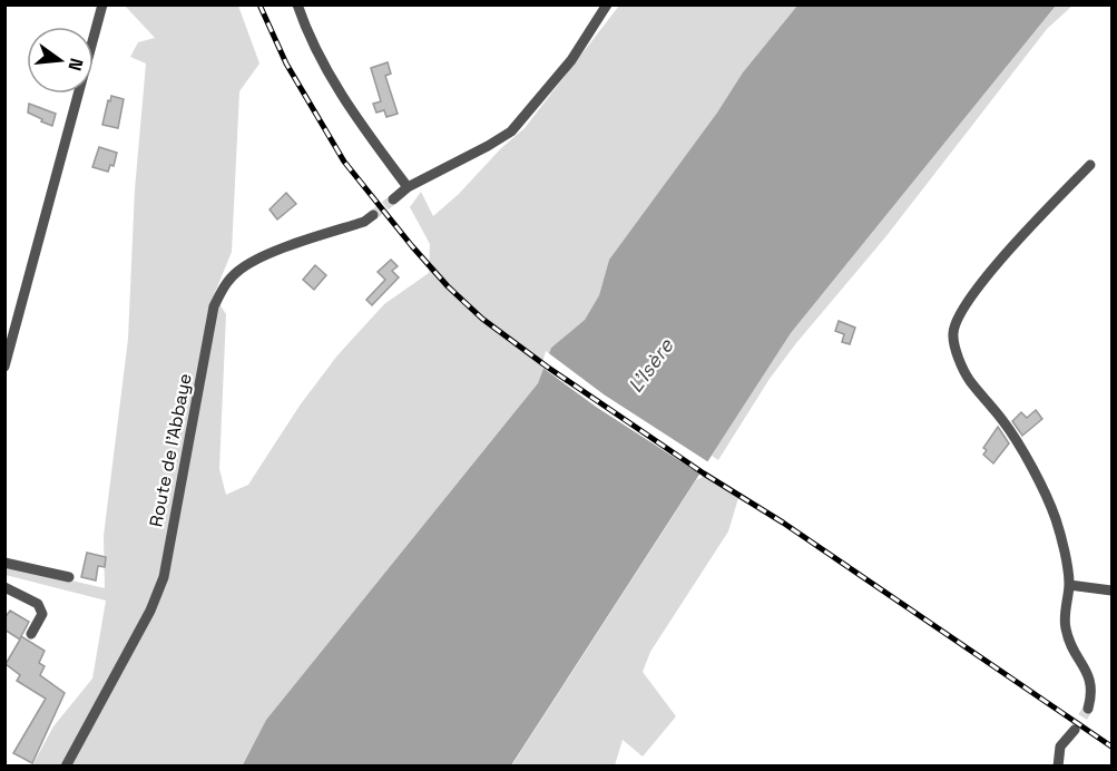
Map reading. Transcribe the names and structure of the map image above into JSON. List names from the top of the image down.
{
  "streets": {
    "street": ["Route de l'Abbaye"]
  },
  "water": ["L'Isère"],
  "north": "right"
}
